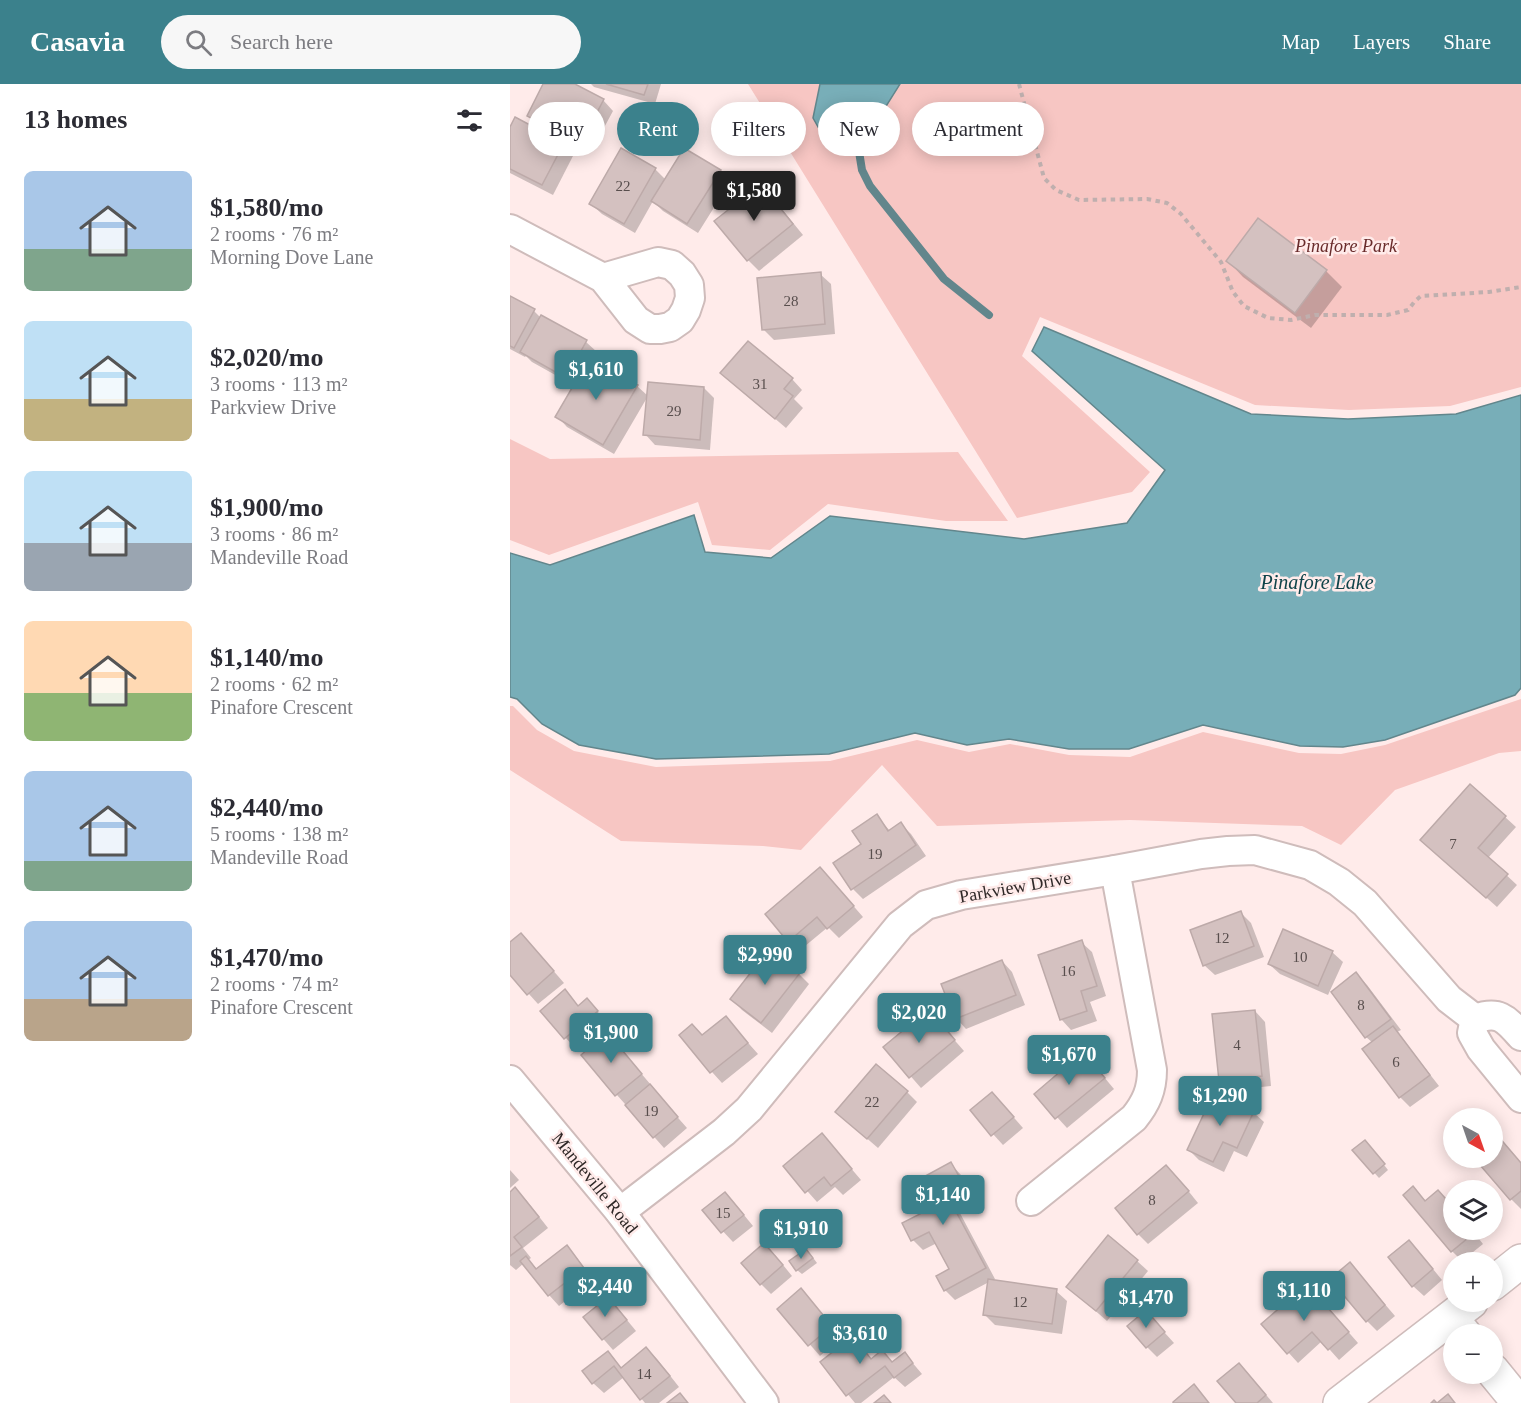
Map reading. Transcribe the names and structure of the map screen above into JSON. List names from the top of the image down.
{
  "streets": {
    "street": ["Parkview Drive", "Mandeville Road"]
  },
  "crossings": [
    ["Parkview Drive", "Mandeville Road"]
  ],
  "water": ["Pinafore Lake"],
  "parks": ["Pinafore Park"],
  "house_numbers": [
    "22",
    "28",
    "31",
    "29",
    "7",
    "19",
    "12",
    "10",
    "16",
    "8",
    "4",
    "6",
    "22",
    "19",
    "8",
    "15",
    "12",
    "14"
  ],
  "north": "bottom right",
  "page": {
    "header": "Casavia",
    "search": "Search here",
    "nav": ["Map", "Layers", "Share"],
    "heading": "13 homes",
    "chip": [
      "Buy",
      "Rent",
      "Filters",
      "New",
      "Apartment"
    ],
    "list": [
      {
        "name": "$1,580/mo",
        "note": "2 rooms · 76 m² · Morning Dove Lane"
      },
      {
        "name": "$2,020/mo",
        "note": "3 rooms · 113 m² · Parkview Drive"
      },
      {
        "name": "$1,900/mo",
        "note": "3 rooms · 86 m² · Mandeville Road"
      },
      {
        "name": "$1,140/mo",
        "note": "2 rooms · 62 m² · Pinafore Crescent"
      },
      {
        "name": "$2,440/mo",
        "note": "5 rooms · 138 m² · Mandeville Road"
      },
      {
        "name": "$1,470/mo",
        "note": "2 rooms · 74 m² · Pinafore Crescent"
      }
    ],
    "price": [
      "$1,580",
      "$1,610",
      "$2,990",
      "$2,020",
      "$1,900",
      "$1,670",
      "$1,290",
      "$1,140",
      "$1,910",
      "$2,440",
      "$1,110",
      "$1,470",
      "$3,610"
    ],
    "map_buttons": ["+", "−"]
  }
}
